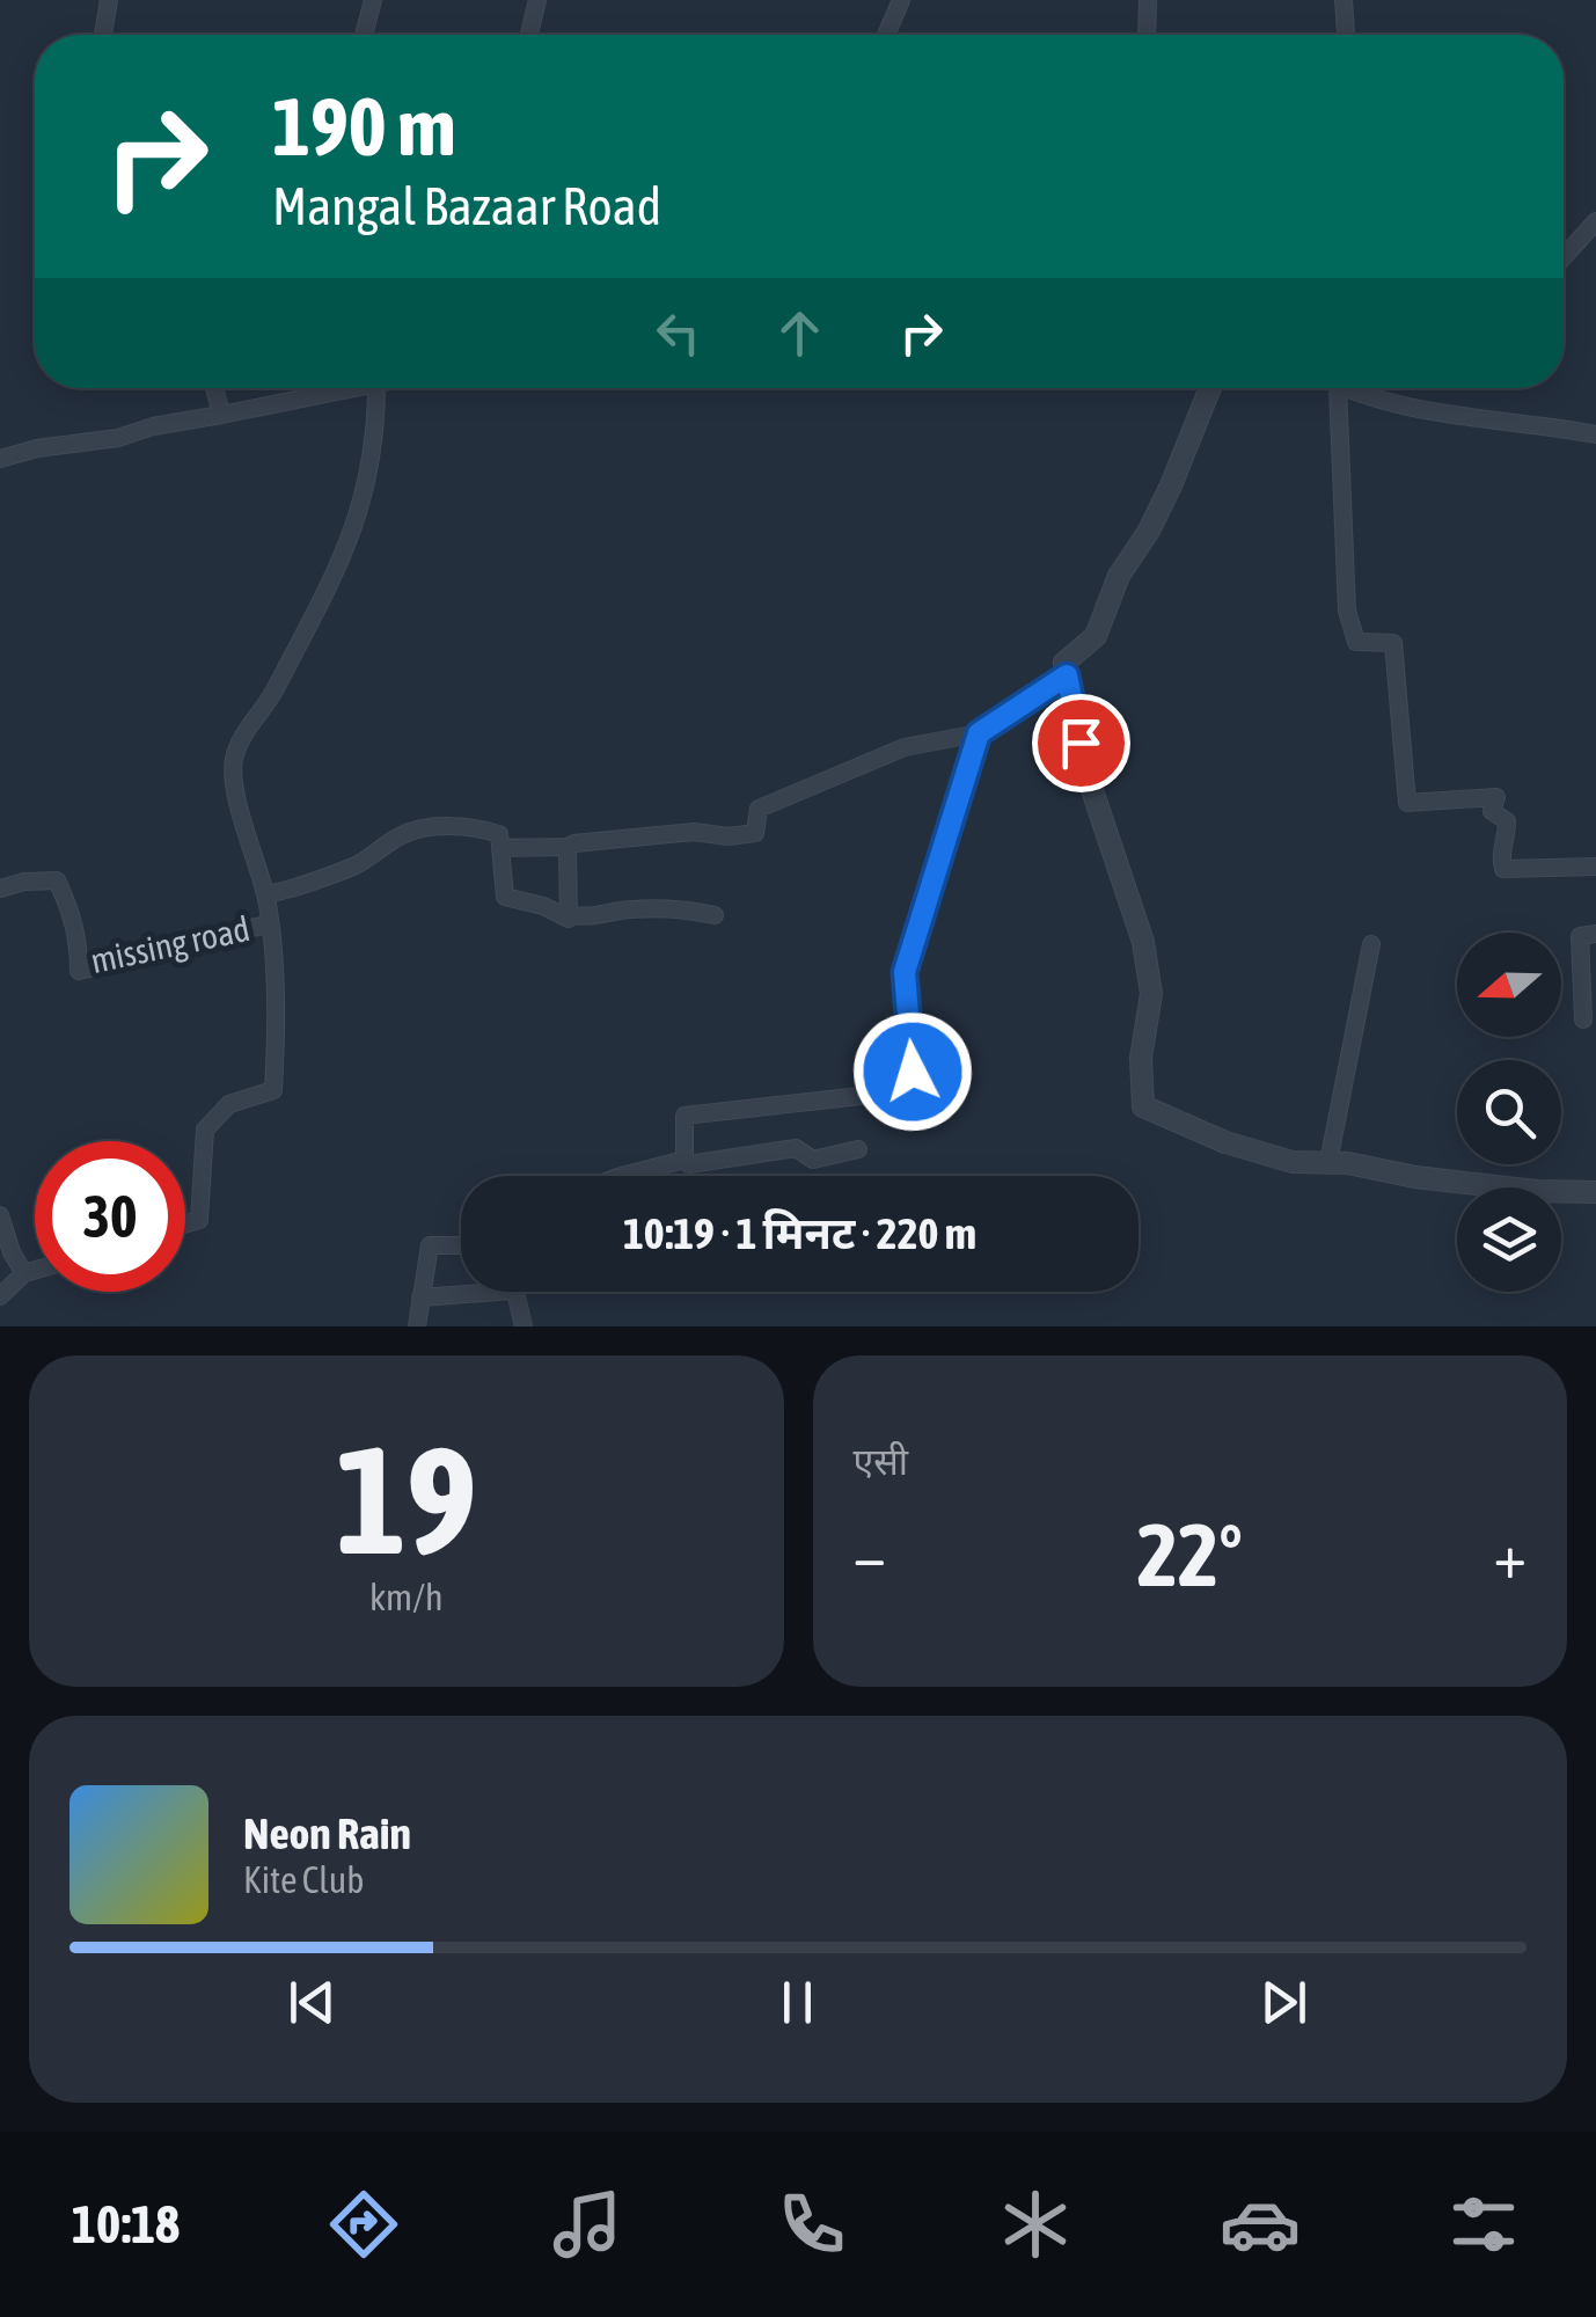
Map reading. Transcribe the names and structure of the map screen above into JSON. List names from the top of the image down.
{
  "streets": {
    "street": ["missing road"]
  },
  "north": "left",
  "page": {
    "turn": ["190 m", "Mangal Bazaar Road"],
    "limit": "30",
    "trip": "10:19 · 1 मिनट · 220 m",
    "tile": [
      ["19", "km/h"],
      "एसी"
    ],
    "heat": ["−", "22°", "+"],
    "song": ["Neon Rain", "Kite Club"],
    "tabs": "10:18"
  }
}
